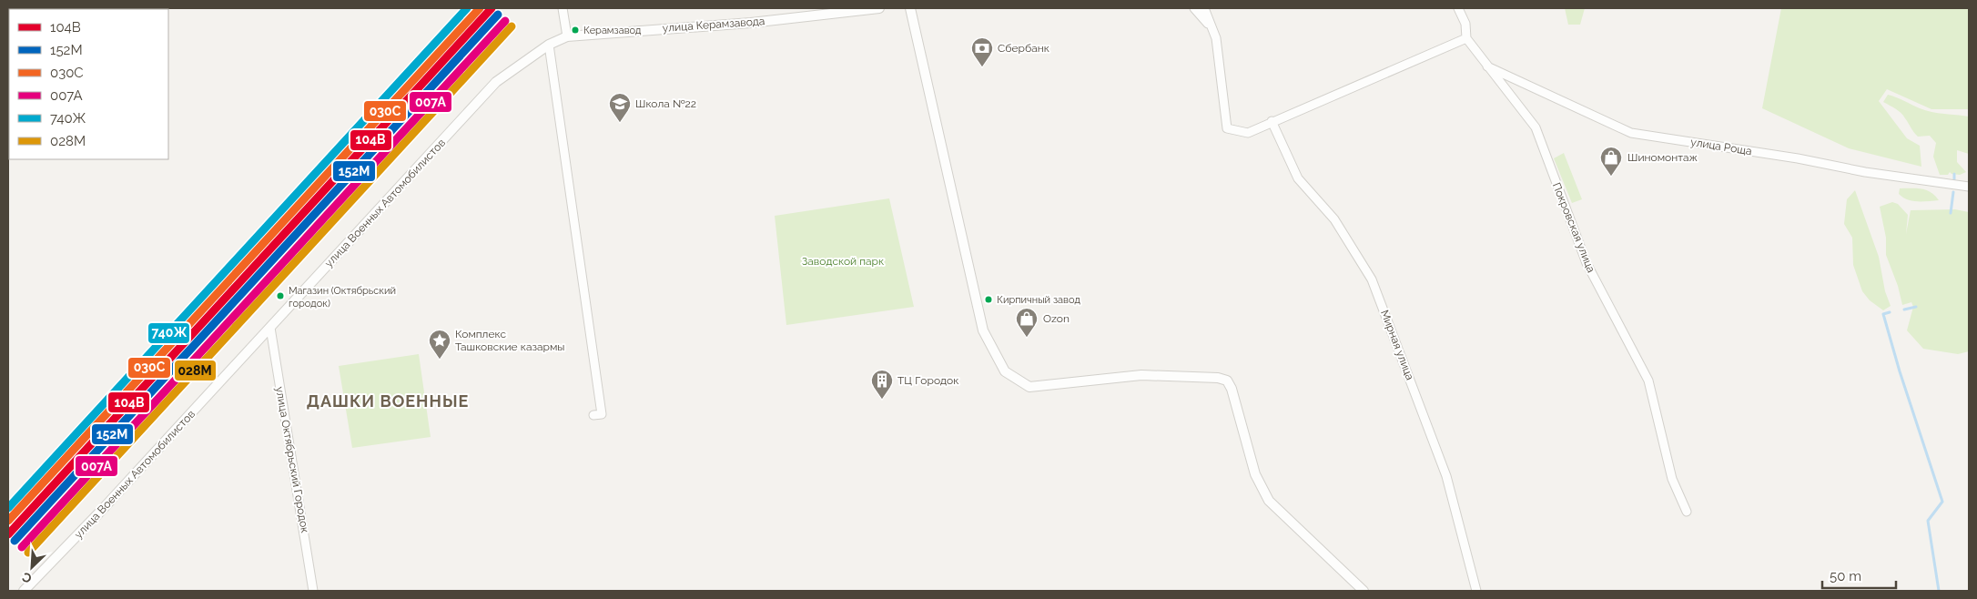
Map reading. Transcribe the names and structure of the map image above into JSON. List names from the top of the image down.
{
  "streets": {
    "street": [
      "улица Керамзавода",
      "улица Роща",
      "улица Военных Автомобилистов",
      "Покровская улица",
      "Мирная улица",
      "улица Октябрьский Городок"
    ]
  },
  "crossings": [
    ["улица Керамзавода", "улица Военных Автомобилистов"],
    ["улица Роща", "Покровская улица"],
    ["улица Военных Автомобилистов", "улица Октябрьский Городок"]
  ],
  "districts": ["ДАШКИ ВОЕННЫЕ"],
  "parks": ["Заводской парк"],
  "places": {
    "other": ["Керамзавод", "Магазин (Октябрьский городок)", "Кирпичный завод"],
    "bank": ["Сбербанк"],
    "school or university": ["Школа №22"],
    "shop": ["Шиномонтаж", "Ozon"],
    "place": ["Комплекс Ташковские казармы"],
    "building": ["ТЦ Городок"]
  },
  "lines": [
    "transit line 104В",
    "transit line 030C",
    "transit line 740Ж",
    "transit line 152М",
    "transit line 007А",
    "transit line 028М"
  ],
  "legend": [
    "104В",
    "152М",
    "030C",
    "007А",
    "740Ж",
    "028М"
  ],
  "scale_bar": "50 m",
  "north": "bottom left"
}
